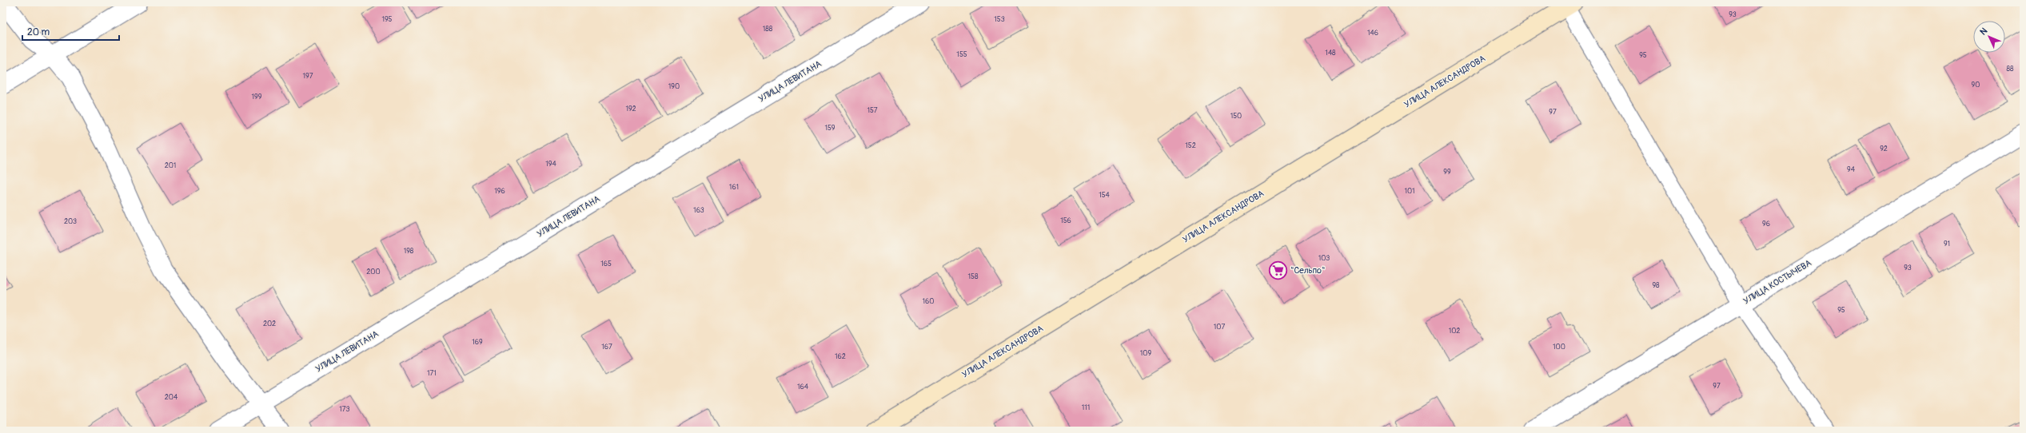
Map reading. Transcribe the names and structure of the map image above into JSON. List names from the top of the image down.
{
  "streets": {
    "street": ["УЛИЦА ЛЕВИТАНА", "УЛИЦА АЛЕКСАНДРОВА", "УЛИЦА КОСТЫЧЕВА"]
  },
  "places": {
    "supermarket": ["\"Сельпо\""]
  },
  "house_numbers": [
    "93",
    "195",
    "153",
    "188",
    "146",
    "148",
    "155",
    "95",
    "88",
    "197",
    "90",
    "190",
    "199",
    "192",
    "157",
    "97",
    "150",
    "159",
    "152",
    "92",
    "194",
    "201",
    "94",
    "99",
    "161",
    "196",
    "101",
    "154",
    "163",
    "156",
    "203",
    "96",
    "91",
    "198",
    "103",
    "165",
    "93",
    "200",
    "158",
    "98",
    "160",
    "95",
    "202",
    "107",
    "102",
    "169",
    "167",
    "100",
    "109",
    "162",
    "171",
    "97",
    "164",
    "204",
    "111",
    "173"
  ],
  "scale_bar": "20 m",
  "north": "top left"
}
